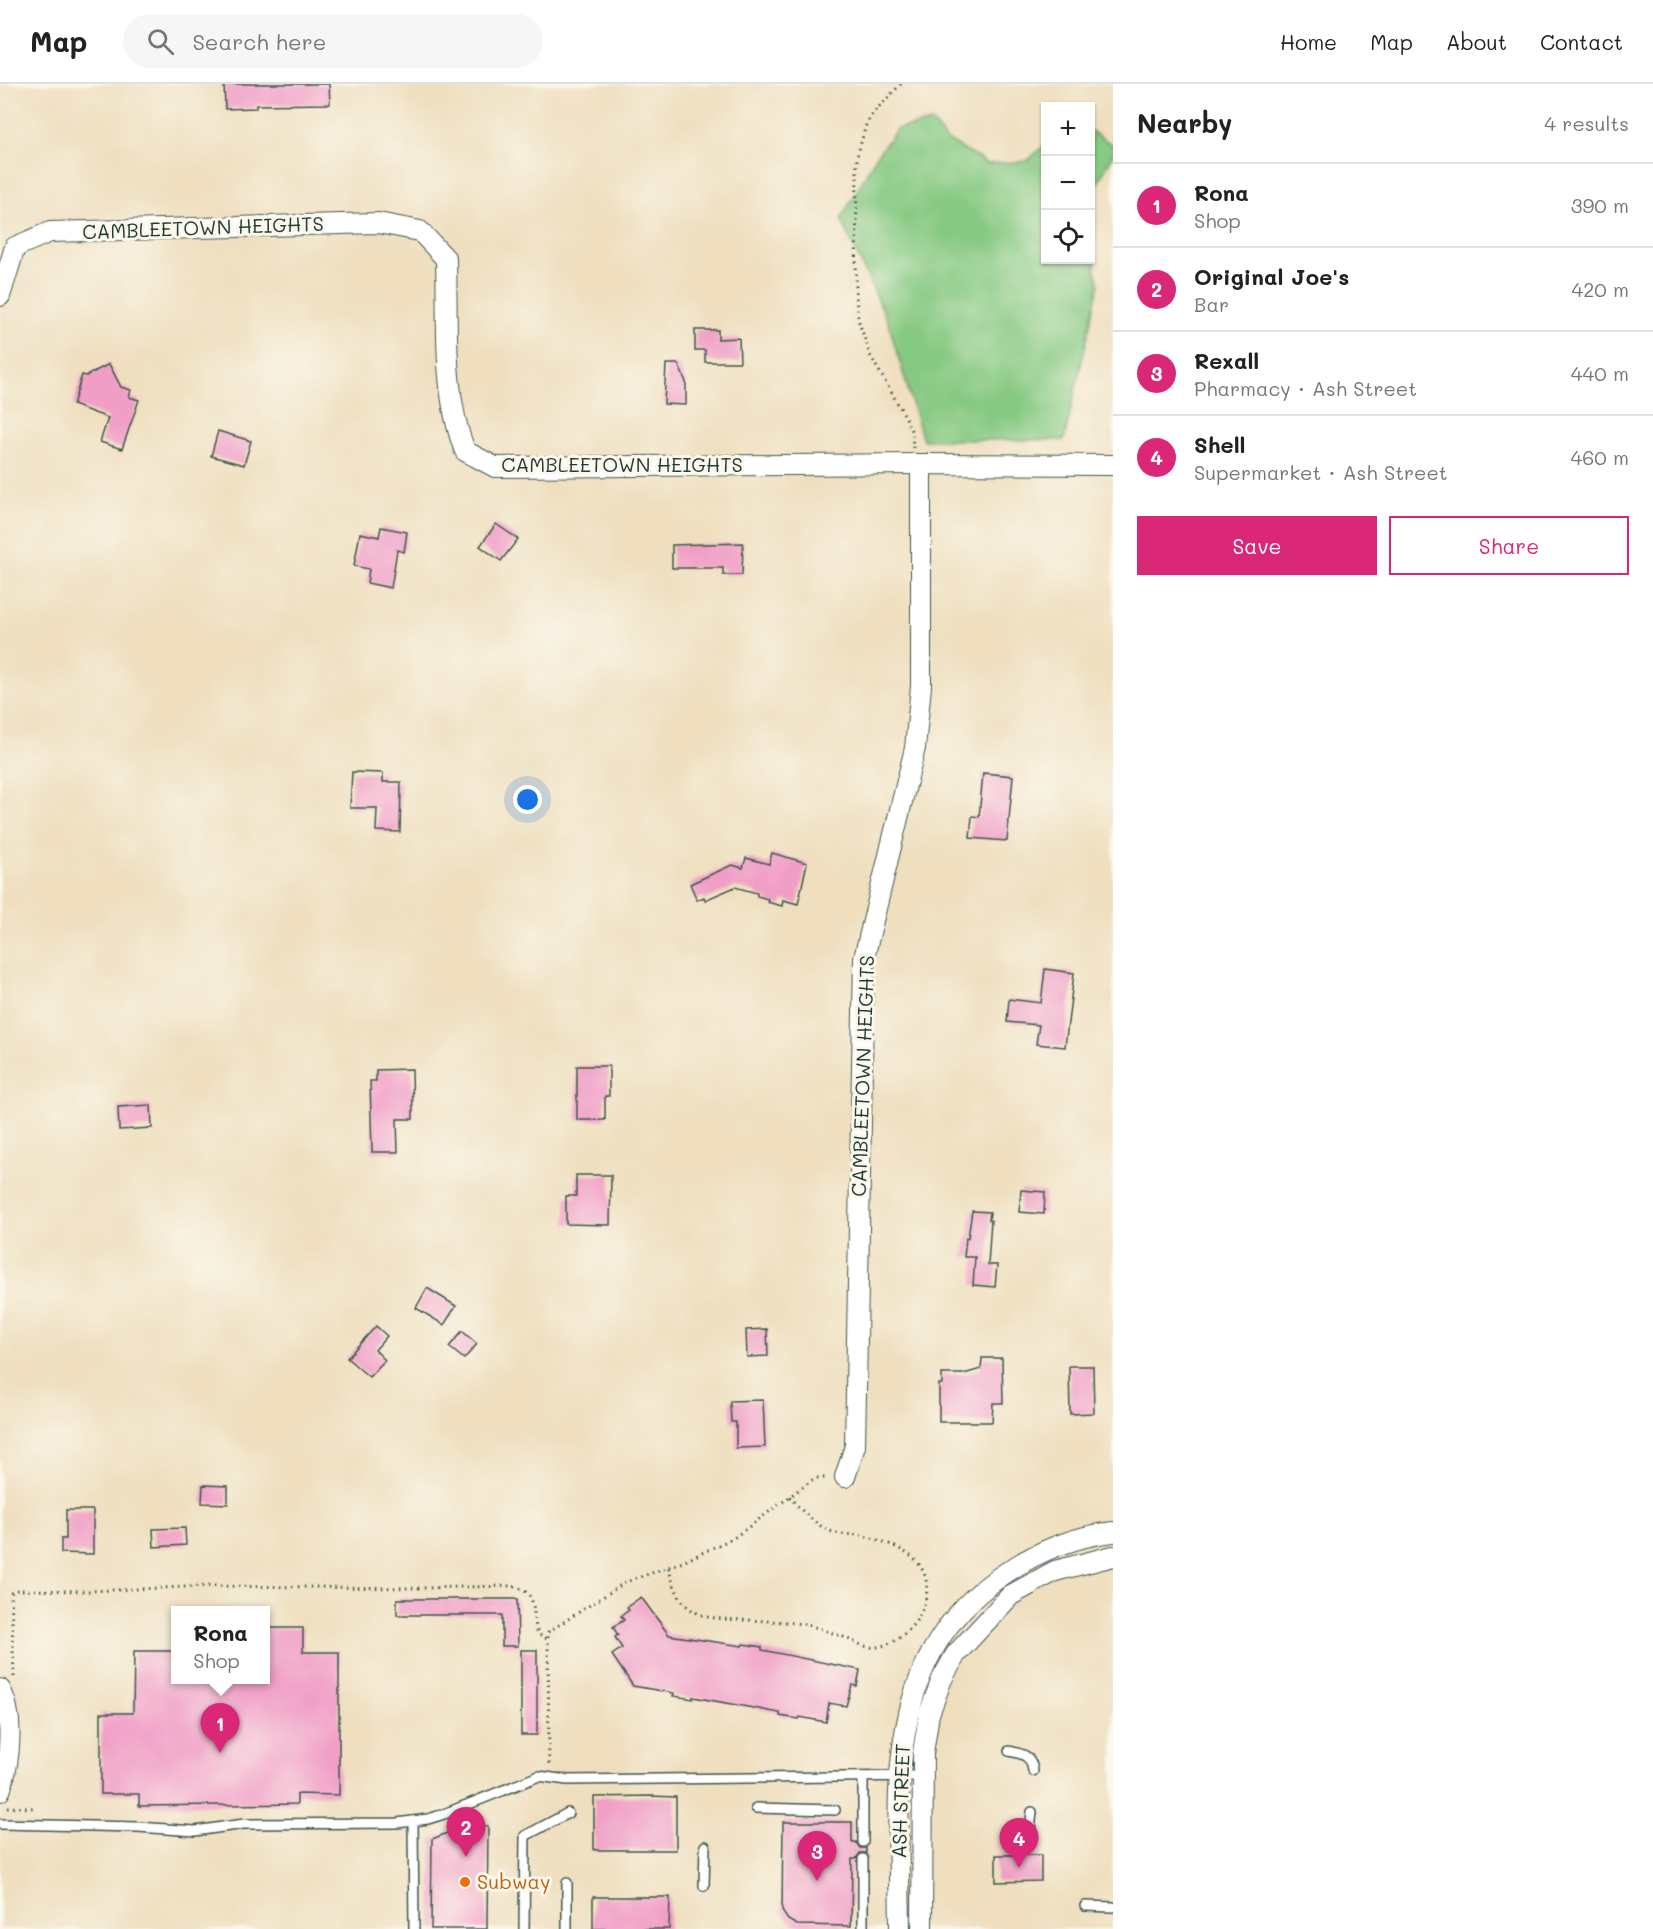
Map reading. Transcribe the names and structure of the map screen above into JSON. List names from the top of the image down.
{
  "streets": {
    "street": ["CAMBLEETOWN HEIGHTS", "ASH STREET"]
  },
  "places": ["Subway"],
  "page": {
    "header": "Map",
    "search": "Search here",
    "nav": [
      "Home",
      "Map",
      "About",
      "Contact"
    ],
    "heading": ["Nearby", "4 results"],
    "map_buttons": ["+", "−"],
    "list": [
      {
        "mark": "1",
        "name": "Rona",
        "note": "Shop",
        "value": "390 m"
      },
      {
        "mark": "2",
        "name": "Original Joe's",
        "note": "Bar",
        "value": "420 m"
      },
      {
        "mark": "3",
        "name": "Rexall",
        "note": "Pharmacy · Ash Street",
        "value": "440 m"
      },
      {
        "mark": "4",
        "name": "Shell",
        "note": "Supermarket · Ash Street",
        "value": "460 m"
      }
    ],
    "buttons": ["Save", "Share"],
    "popup": ["Rona", "Shop"],
    "pins": [
      "1",
      "2",
      "4",
      "3"
    ]
  }
}
